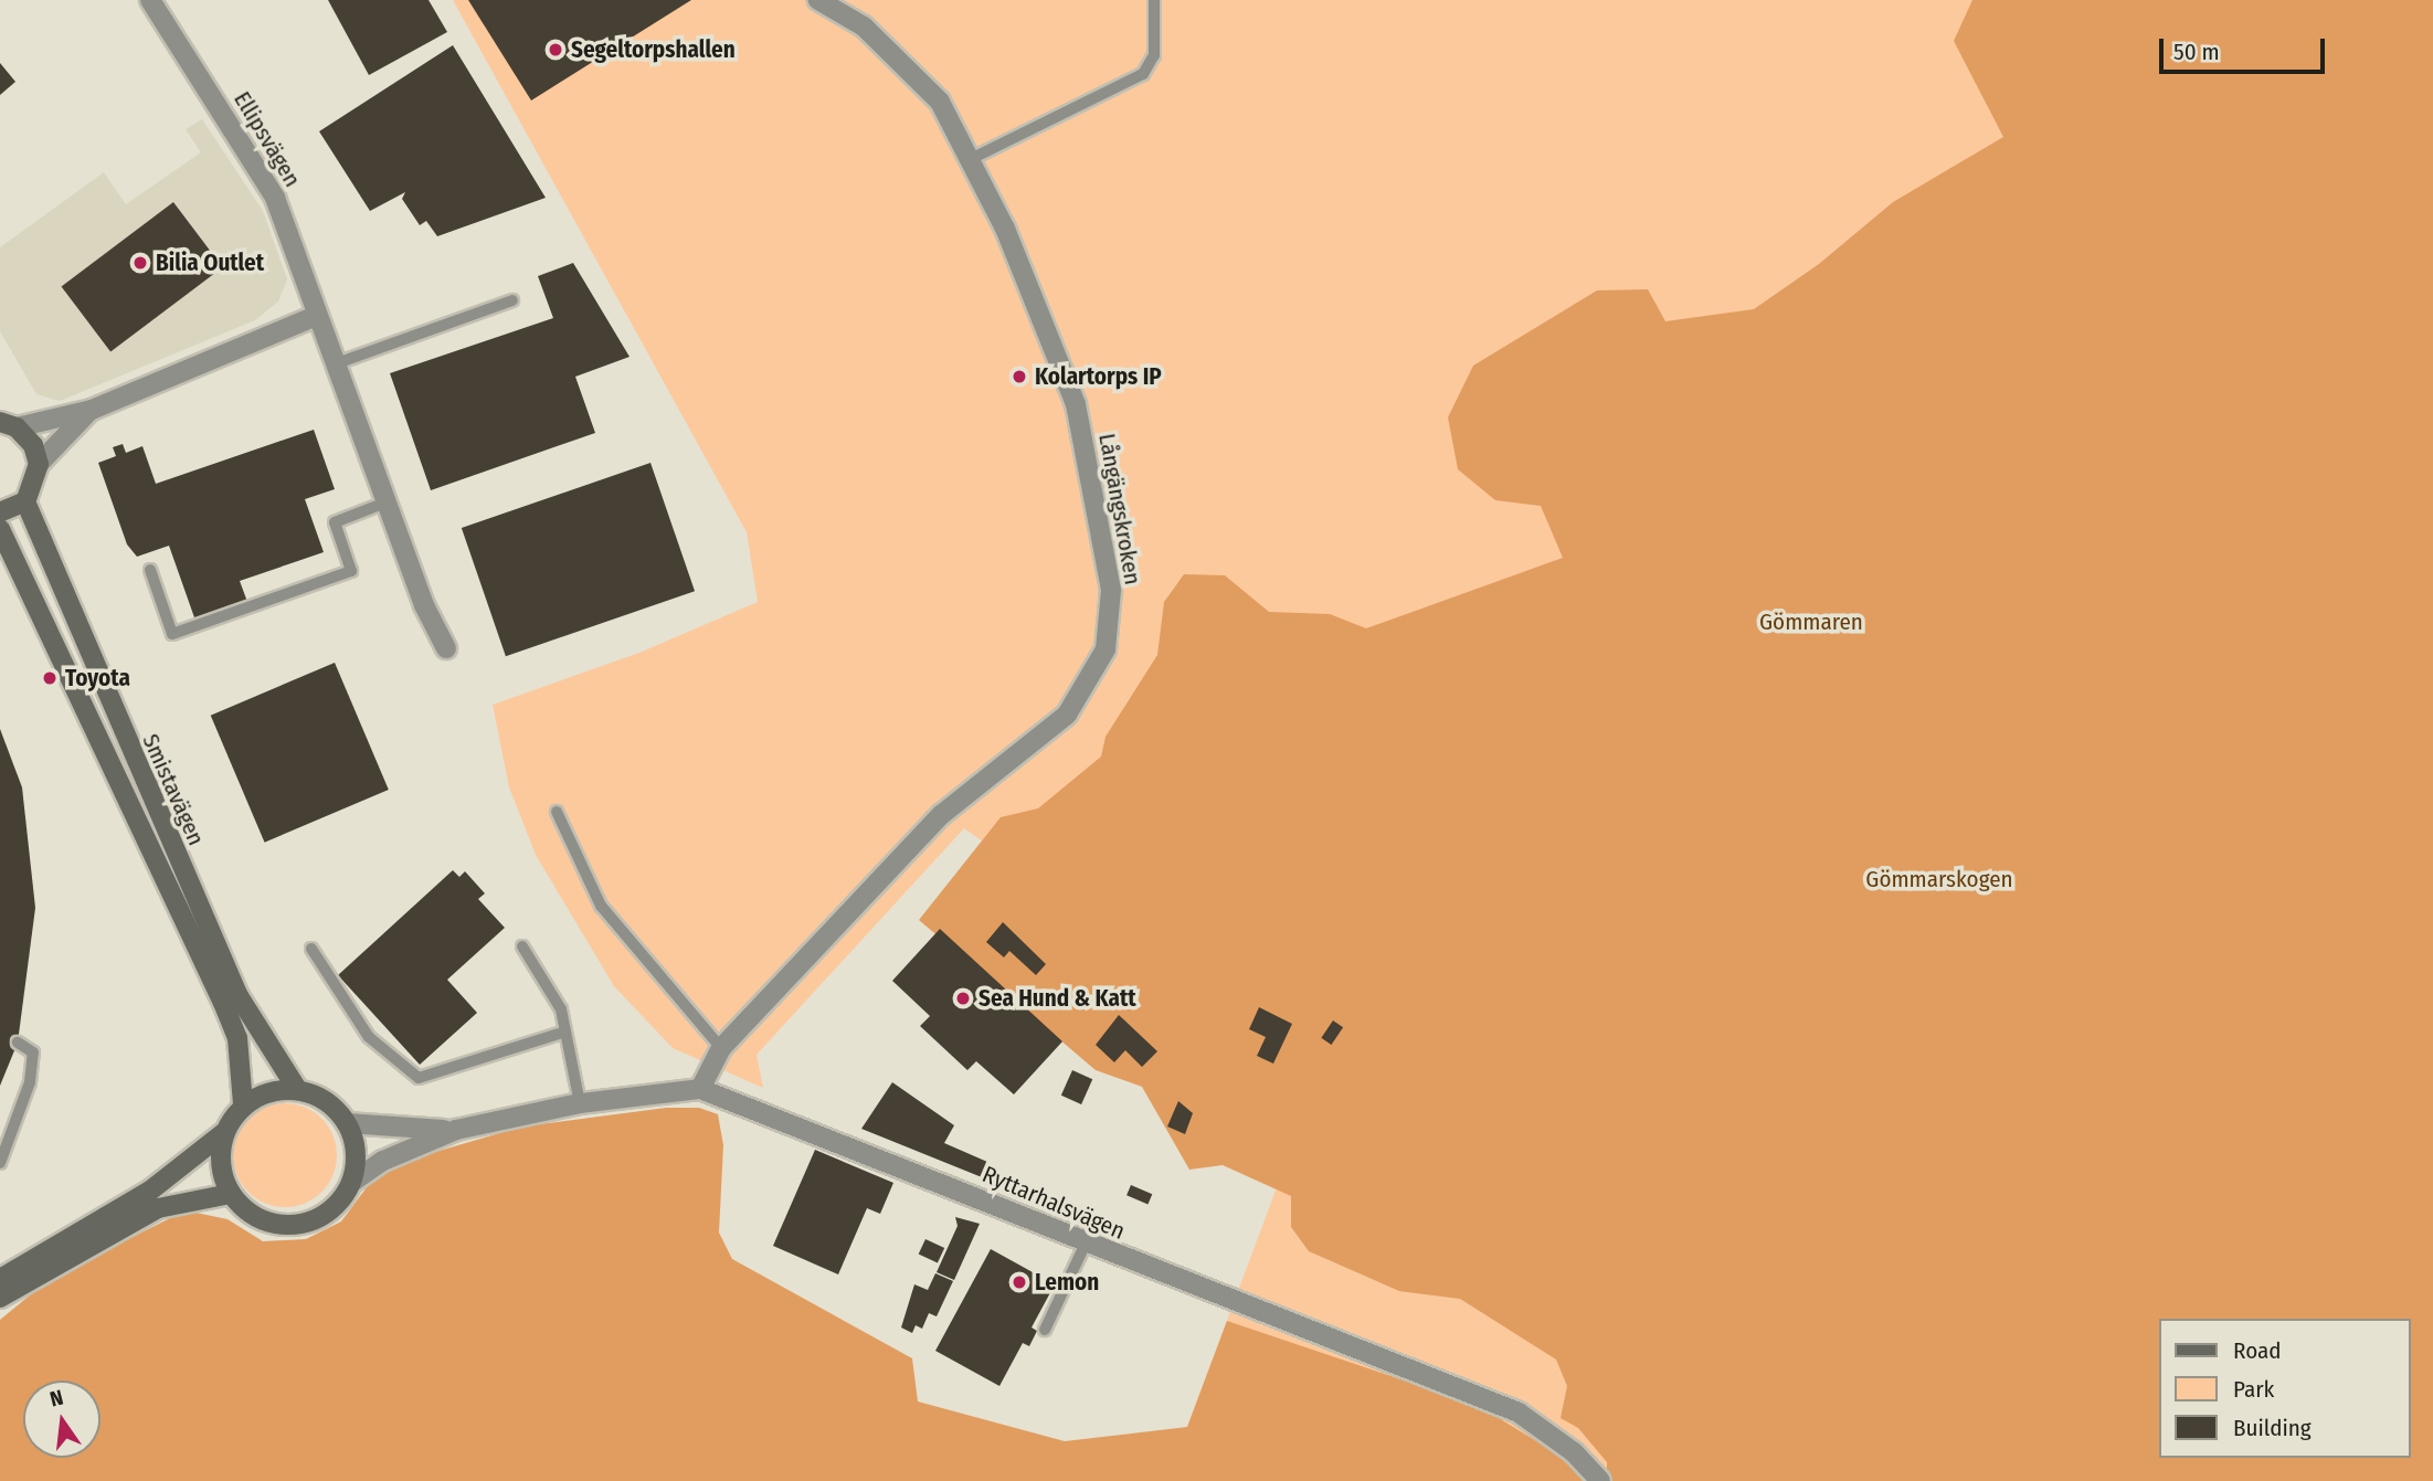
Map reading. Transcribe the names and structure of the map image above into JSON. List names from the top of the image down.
{
  "streets": {
    "street": [
      "Ellipsvägen",
      "Långängskroken",
      "Smistavägen",
      "Ryttarhalsvägen"
    ]
  },
  "crossings": [
    ["Långängskroken", "Ryttarhalsvägen"],
    ["Smistavägen", "Ryttarhalsvägen"]
  ],
  "parks": ["Gömmaren", "Gömmarskogen"],
  "places": [
    "Segeltorpshallen",
    "Bilia Outlet",
    "Kolartorps IP",
    "Toyota",
    "Sea Hund & Katt",
    "Lemon"
  ],
  "legend": ["Road", "Park", "Building"],
  "scale_bar": "50 m",
  "north": "top"
}
